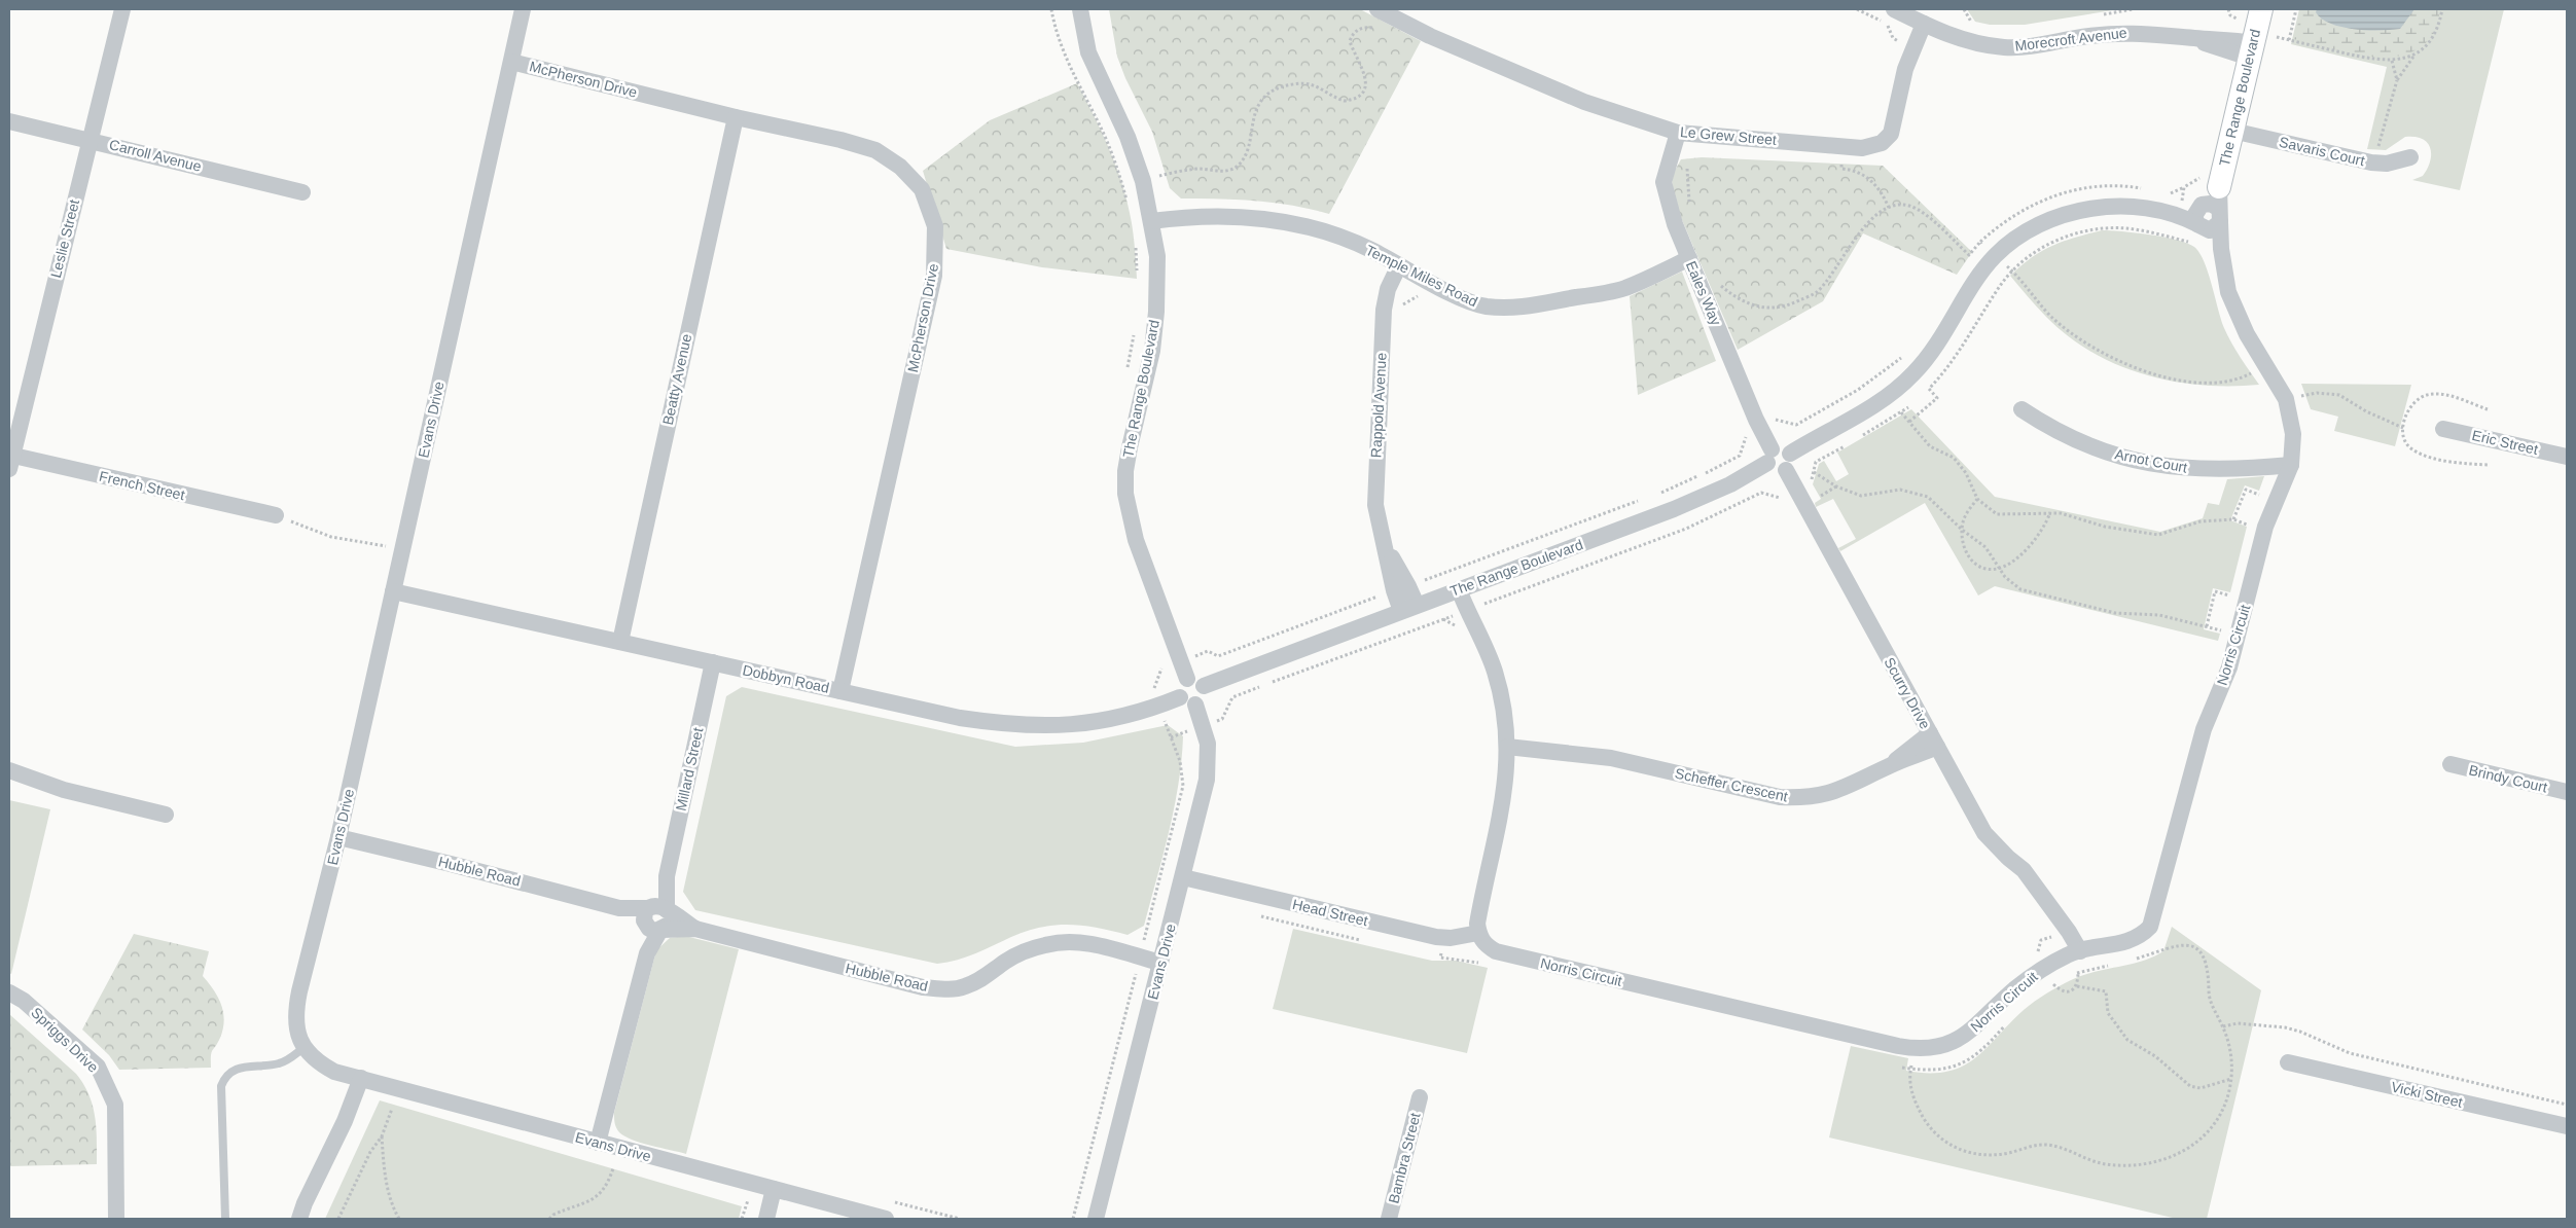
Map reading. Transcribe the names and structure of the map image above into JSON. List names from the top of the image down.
{
  "streets": {
    "street": [
      "Morecroft Avenue",
      "McPherson Drive",
      "The Range Boulevard",
      "Le Grew Street",
      "Savaris Court",
      "Carroll Avenue",
      "Leslie Street",
      "Temple Miles Road",
      "Eales Way",
      "Beatty Avenue",
      "Rappold Avenue",
      "Evans Drive",
      "Eric Street",
      "Arnot Court",
      "French Street",
      "Norris Circuit",
      "Dobbyn Road",
      "Scurry Drive",
      "Millard Street",
      "Brindy Court",
      "Scheffer Crescent",
      "Hubble Road",
      "Head Street",
      "Spriggs Drive",
      "Vicki Street",
      "Bambra Street"
    ]
  },
  "crossings": [
    ["Morecroft Avenue", "The Range Boulevard"],
    ["Morecroft Avenue", "Le Grew Street"],
    ["McPherson Drive", "Beatty Avenue"],
    ["McPherson Drive", "Evans Drive"],
    ["McPherson Drive", "Dobbyn Road"],
    ["The Range Boulevard", "Savaris Court"],
    ["The Range Boulevard", "Temple Miles Road"],
    ["The Range Boulevard", "Eales Way"],
    ["The Range Boulevard", "Rappold Avenue"],
    ["The Range Boulevard", "Evans Drive"],
    ["The Range Boulevard", "Norris Circuit"],
    ["The Range Boulevard", "Dobbyn Road"],
    ["The Range Boulevard", "Scurry Drive"],
    ["Le Grew Street", "Eales Way"],
    ["Carroll Avenue", "Leslie Street"],
    ["Leslie Street", "French Street"],
    ["Temple Miles Road", "Eales Way"],
    ["Temple Miles Road", "Rappold Avenue"],
    ["Eales Way", "Scurry Drive"],
    ["Beatty Avenue", "Dobbyn Road"],
    ["Evans Drive", "Dobbyn Road"],
    ["Evans Drive", "Millard Street"],
    ["Evans Drive", "Hubble Road"],
    ["Evans Drive", "Head Street"],
    ["Arnot Court", "Norris Circuit"],
    ["Norris Circuit", "Scurry Drive"],
    ["Norris Circuit", "Head Street"],
    ["Dobbyn Road", "Millard Street"],
    ["Scurry Drive", "Scheffer Crescent"],
    ["Millard Street", "Hubble Road"]
  ]
}
